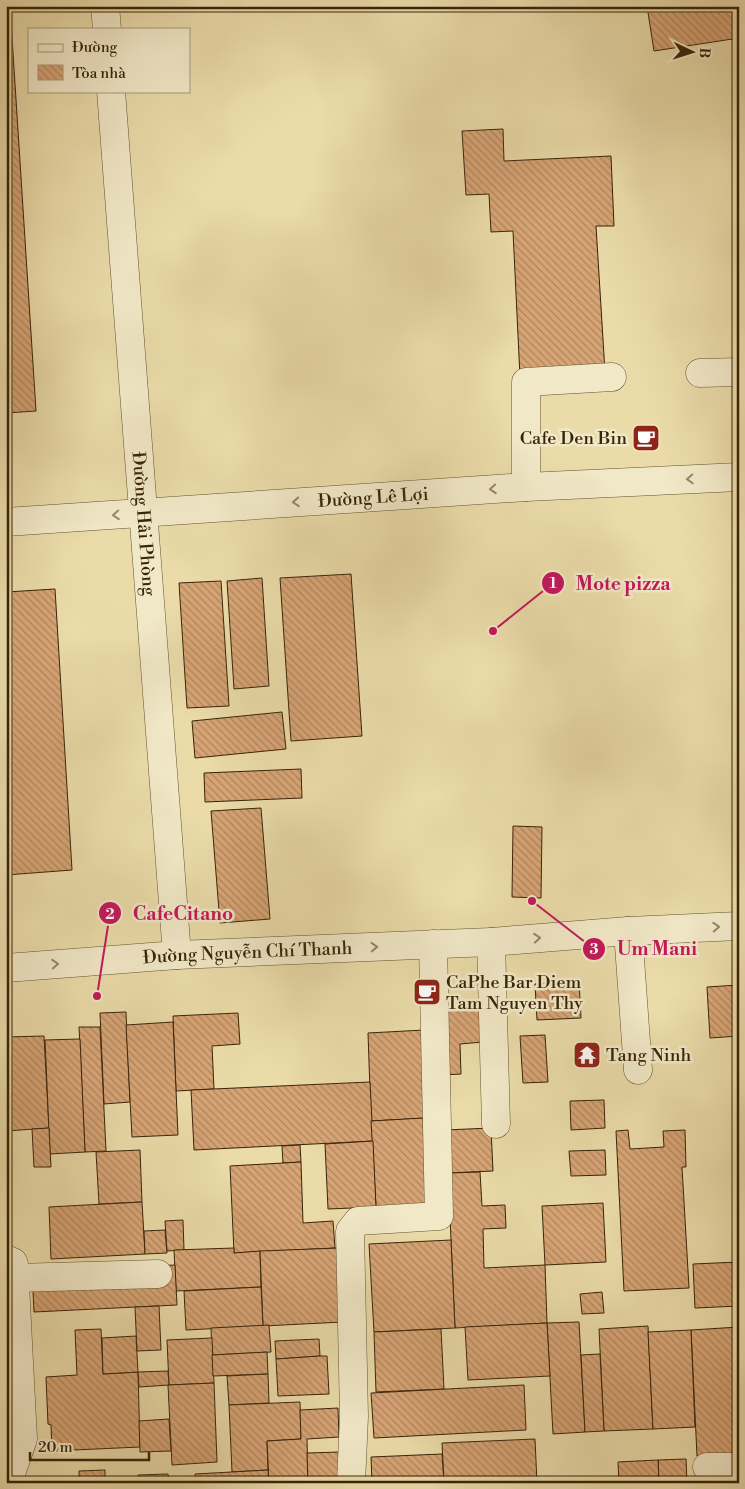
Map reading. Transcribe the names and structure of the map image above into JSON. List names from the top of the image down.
{
  "streets": {
    "street": ["Đường Lê Lợi", "Đường Hải Phòng", "Đường Nguyễn Chí Thanh"]
  },
  "crossings": [
    ["Đường Lê Lợi", "Đường Hải Phòng"],
    ["Đường Hải Phòng", "Đường Nguyễn Chí Thanh"]
  ],
  "one_way": ["Đường Lê Lợi", "Đường Nguyễn Chí Thanh"],
  "places": {
    "cafe": ["Cafe Den Bin", "CaPhe Bar Diem Tam Nguyen Thy"],
    "other": ["Mote pizza", "Um Mani", "CafeCitano"],
    "temple": ["Tang Ninh"]
  },
  "legend": ["Đường", "Tòa nhà"],
  "scale_bar": "20 m",
  "north": "right"
}
